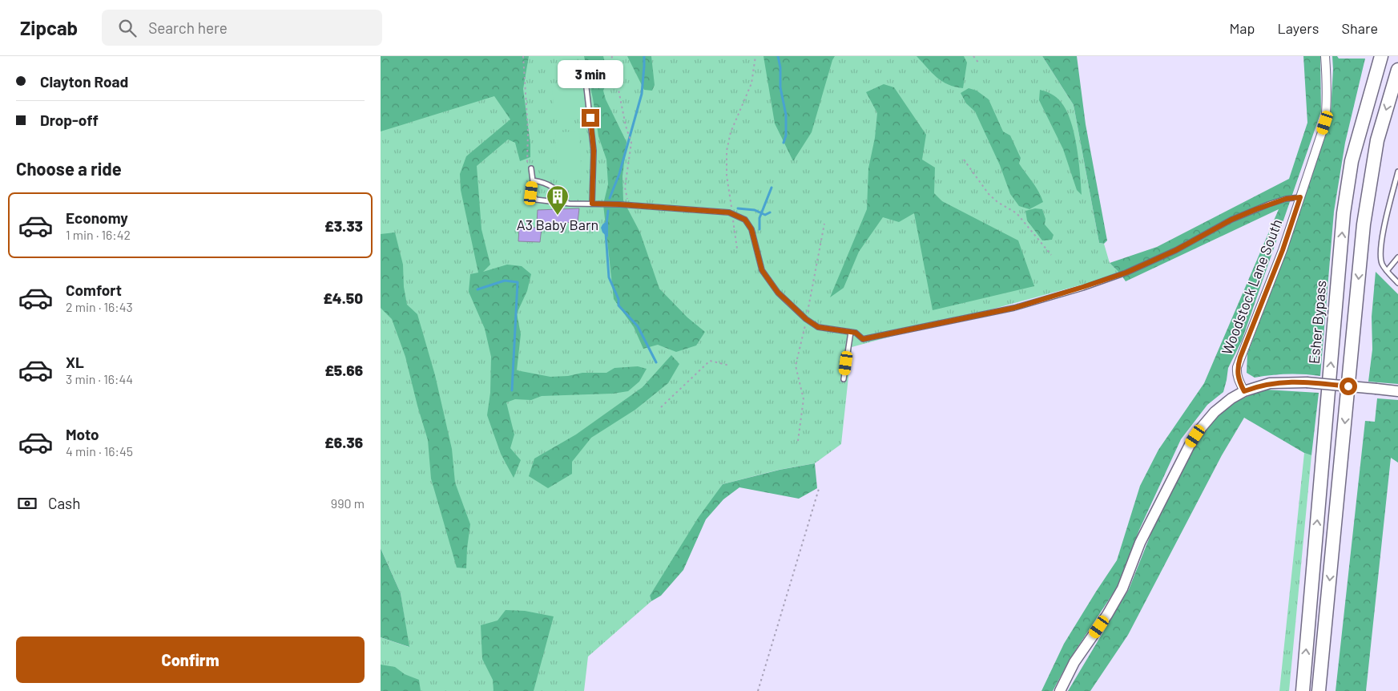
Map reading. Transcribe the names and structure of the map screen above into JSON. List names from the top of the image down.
{
  "streets": {
    "highway": ["Esher Bypass"],
    "street": ["Woodstock Lane South"]
  },
  "places": {
    "building": ["A3 Baby Barn"]
  },
  "page": {
    "header": "Zipcab",
    "search": "Search here",
    "nav": ["Map", "Layers", "Share"],
    "banner": ["Clayton Road", "Drop-off"],
    "bubble": "3 min",
    "heading": "Choose a ride",
    "list": [
      {
        "name": "Economy",
        "note": "1 min · 16:42",
        "value": "£3.33"
      },
      {
        "name": "Comfort",
        "note": "2 min · 16:43",
        "value": "£4.50"
      },
      {
        "name": "XL",
        "note": "3 min · 16:44",
        "value": "£5.66"
      },
      {
        "name": "Moto",
        "note": "4 min · 16:45",
        "value": "£6.36"
      }
    ],
    "pay": ["Cash", "990 m"],
    "buttons": "Confirm"
  }
}
